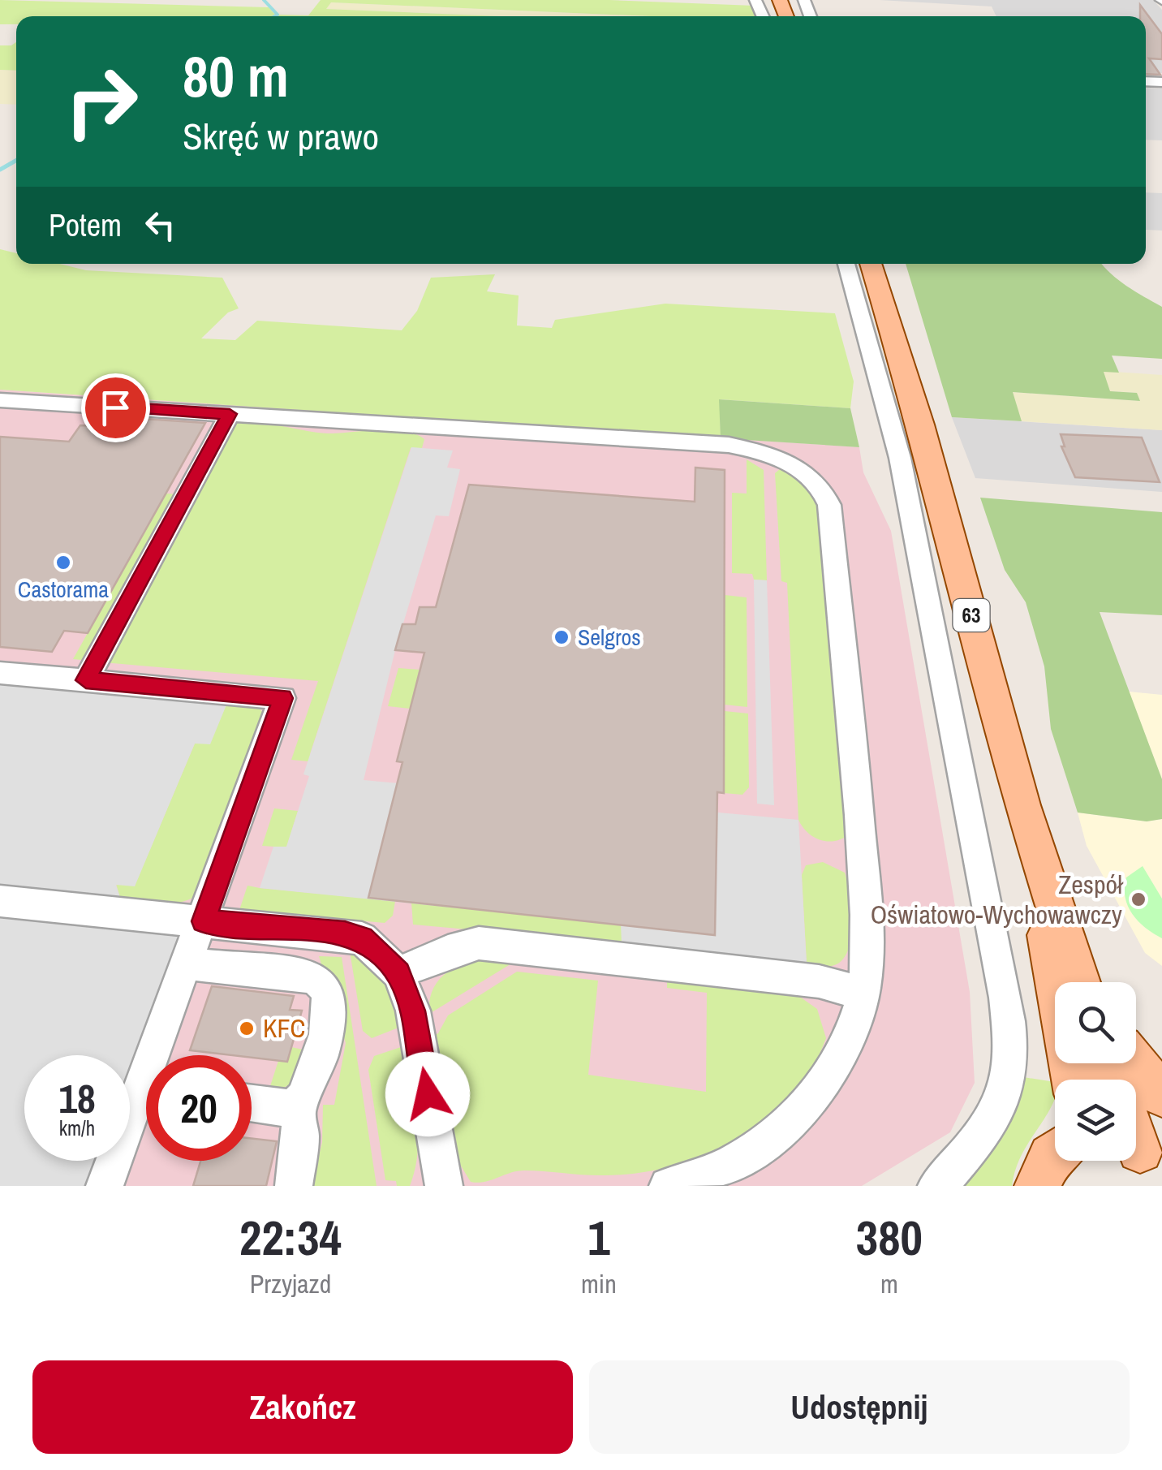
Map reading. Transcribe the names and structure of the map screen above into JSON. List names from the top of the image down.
{
  "streets": {
    "main road": ["63"]
  },
  "places": [
    "Castorama",
    "Selgros",
    "Zespół Oświatowo-Wychowawczy",
    "KFC"
  ],
  "page": {
    "turn": ["80 m", "Skręć w prawo"],
    "then": "Potem",
    "speed": "18 km/h",
    "limit": "20",
    "eta": [
      "22:34",
      "Przyjazd",
      "1",
      "min",
      "380",
      "m"
    ],
    "buttons": ["Zakończ", "Udostępnij"]
  }
}
